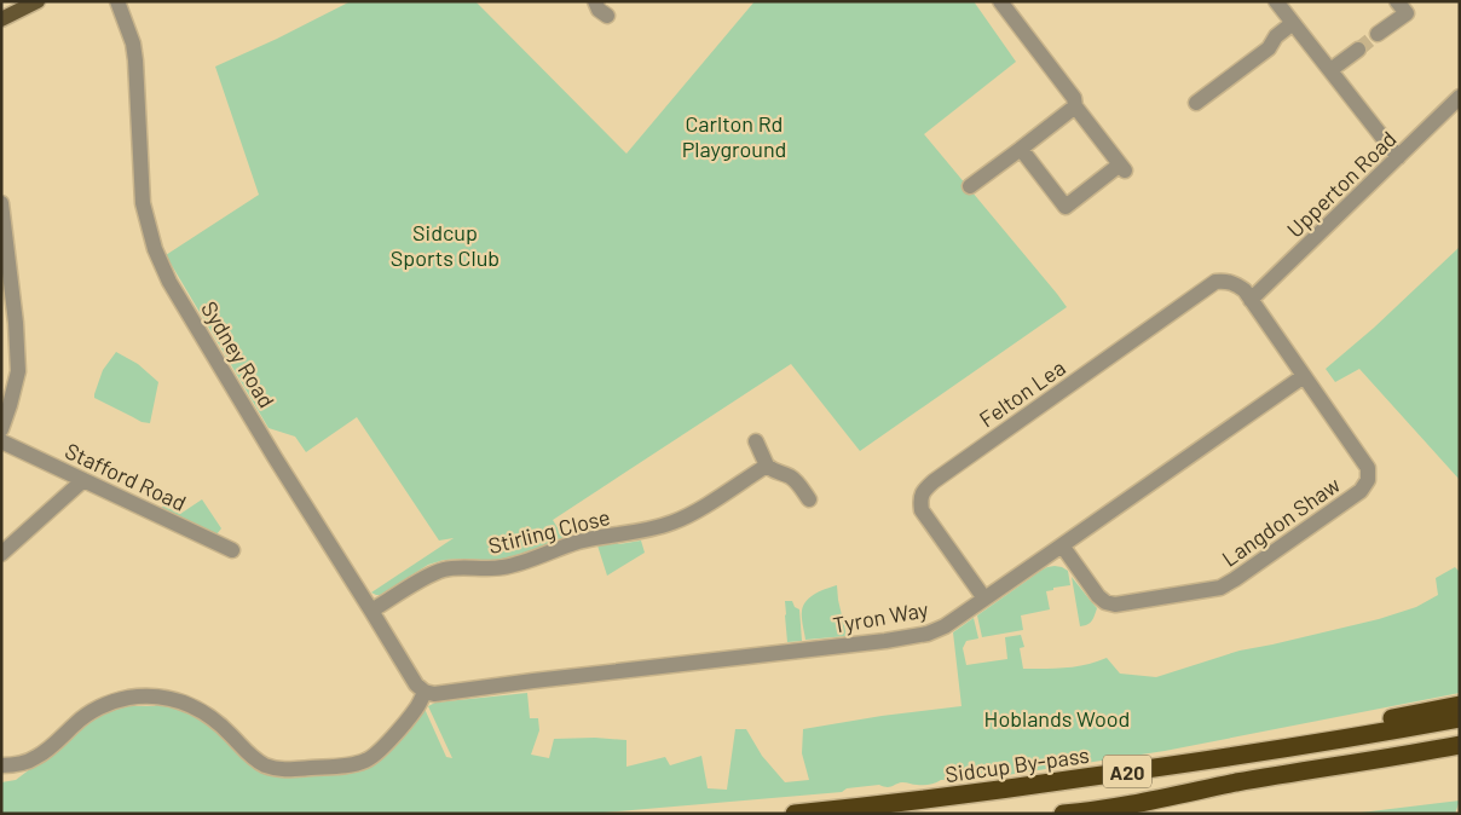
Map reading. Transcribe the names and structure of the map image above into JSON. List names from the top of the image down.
{
  "streets": {
    "highway": ["Sidcup By-pass", "A20"],
    "street": [
      "Upperton Road",
      "Sydney Road",
      "Felton Lea",
      "Stafford Road",
      "Langdon Shaw",
      "Stirling Close",
      "Tyron Way"
    ]
  },
  "crossings": [
    ["Upperton Road", "Felton Lea"],
    ["Upperton Road", "Langdon Shaw"],
    ["Sydney Road", "Stirling Close"],
    ["Sydney Road", "Tyron Way"],
    ["Felton Lea", "Langdon Shaw"],
    ["Felton Lea", "Tyron Way"],
    ["Langdon Shaw", "Tyron Way"],
    ["Sidcup By-pass", "A20"]
  ],
  "parks": ["Carlton Rd Playground", "Sidcup Sports Club", "Hoblands Wood"]
}
